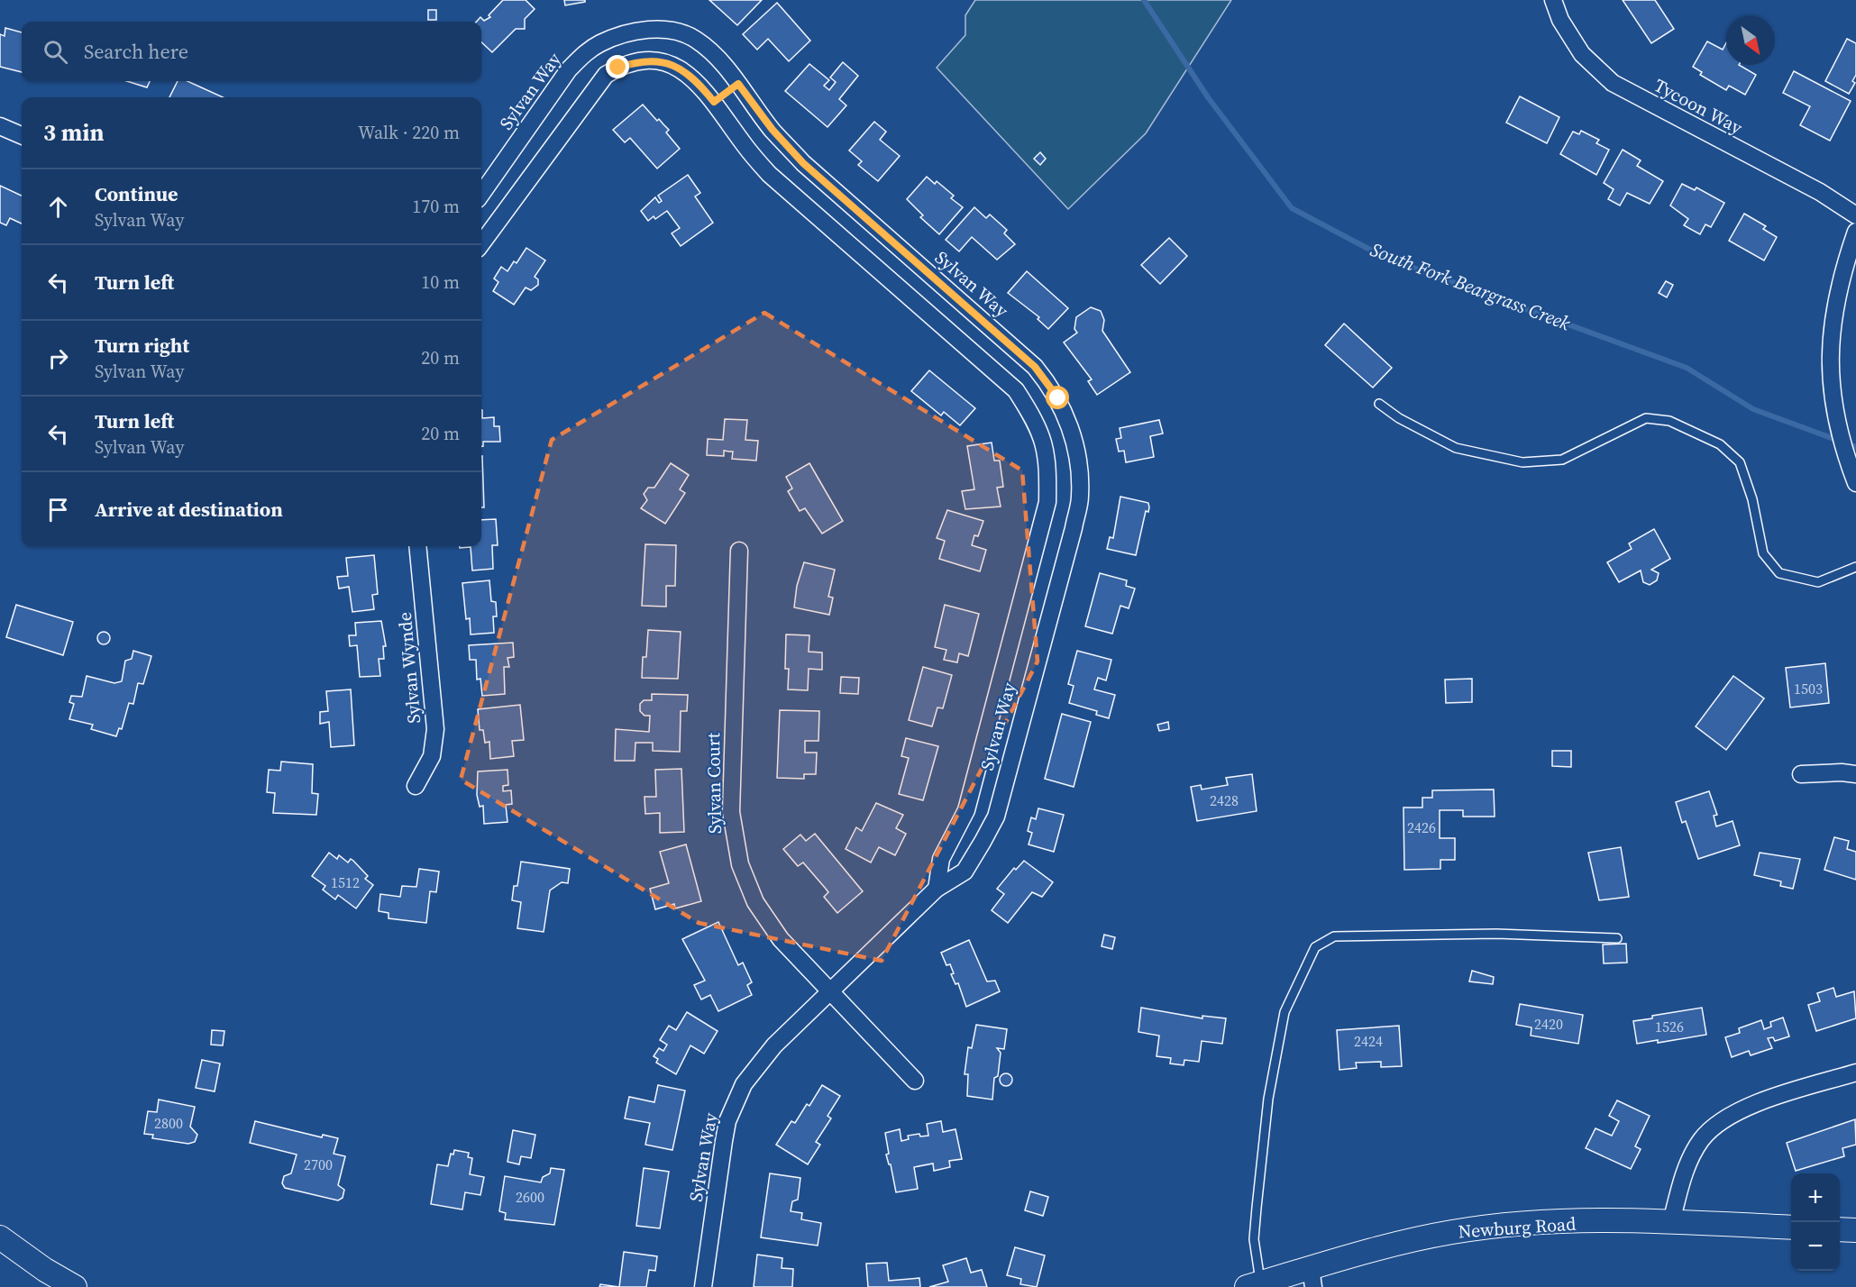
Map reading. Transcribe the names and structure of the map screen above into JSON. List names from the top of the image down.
{
  "streets": {
    "main road": ["Newburg Road"],
    "street": [
      "Sylvan Way",
      "Tycoon Way",
      "Sylvan Wynde",
      "Sylvan Court"
    ]
  },
  "crossings": [
    ["Sylvan Way", "Sylvan Court"]
  ],
  "water": ["South Fork Beargrass Creek"],
  "house_numbers": [
    "1503",
    "2428",
    "2426",
    "1512",
    "2420",
    "1526",
    "2424",
    "2800",
    "2700",
    "2600"
  ],
  "north": "bottom right",
  "page": {
    "search": "Search here",
    "heading": ["3 min", "Walk · 220 m"],
    "list": [
      ["Continue", "Sylvan Way", "170 m"],
      ["Turn left", "10 m"],
      ["Turn right", "Sylvan Way", "20 m"],
      ["Turn left", "Sylvan Way", "20 m"],
      "Arrive at destination"
    ],
    "map_buttons": ["+", "−"]
  }
}
